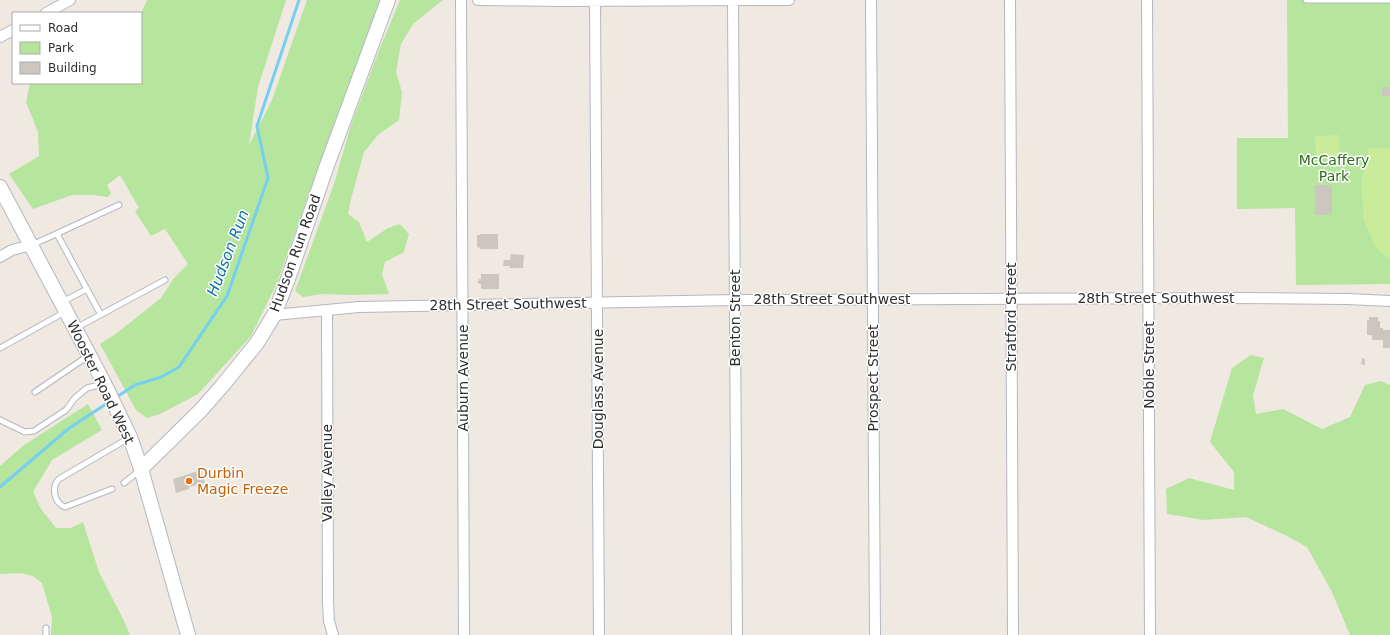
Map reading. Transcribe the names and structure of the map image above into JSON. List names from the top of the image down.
{
  "streets": {
    "main road": ["Hudson Run Road", "Wooster Road West"],
    "street": [
      "28th Street Southwest",
      "Stratford Street",
      "Benton Street",
      "Noble Street",
      "Auburn Avenue",
      "Prospect Street",
      "Douglass Avenue",
      "Valley Avenue"
    ]
  },
  "crossings": [
    ["Hudson Run Road", "28th Street Southwest"],
    ["Hudson Run Road", "Wooster Road West"],
    ["28th Street Southwest", "Stratford Street"],
    ["28th Street Southwest", "Benton Street"],
    ["28th Street Southwest", "Noble Street"],
    ["28th Street Southwest", "Auburn Avenue"],
    ["28th Street Southwest", "Prospect Street"],
    ["28th Street Southwest", "Douglass Avenue"],
    ["28th Street Southwest", "Valley Avenue"]
  ],
  "water": ["Hudson Run"],
  "parks": ["McCaffery Park"],
  "places": ["Durbin Magic Freeze"],
  "legend": ["Road", "Park", "Building"]
}
